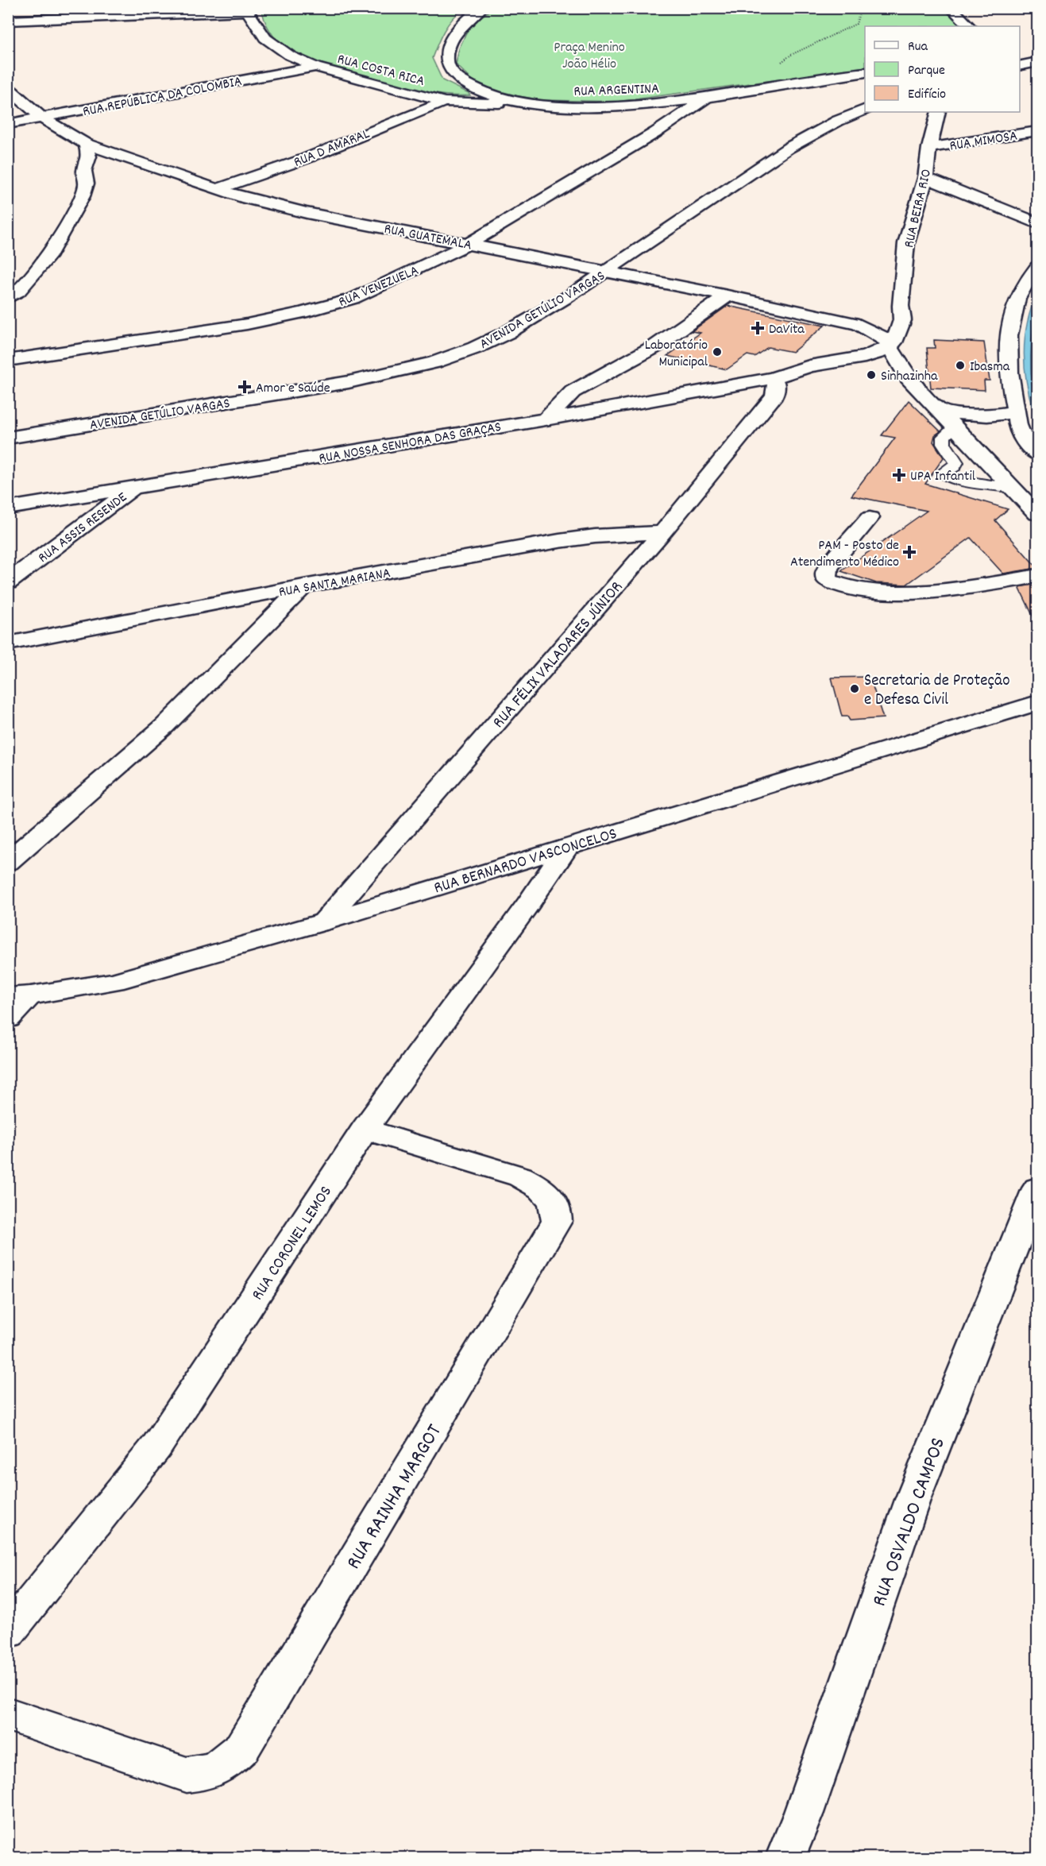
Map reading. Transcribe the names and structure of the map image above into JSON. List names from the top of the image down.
{
  "streets": {
    "street": [
      "RUA COSTA RICA",
      "RUA ARGENTINA",
      "RUA REPÚBLICA DA COLOMBIA",
      "RUA MIMOSA",
      "RUA D AMARAL",
      "RUA BEIRA RIO",
      "RUA GUATEMALA",
      "RUA VENEZUELA",
      "AVENIDA GETÚLIO VARGAS",
      "RUA NOSSA SENHORA DAS GRAÇAS",
      "RUA ASSIS RESENDE",
      "RUA SANTA MARIANA",
      "RUA FÉLIX VALADARES JÚNIOR",
      "RUA BERNARDO VASCONCELOS",
      "RUA CORONEL LEMOS",
      "RUA RAINHA MARGOT",
      "RUA OSVALDO CAMPOS"
    ]
  },
  "crossings": [
    ["RUA COSTA RICA", "RUA ARGENTINA"],
    ["RUA COSTA RICA", "RUA REPÚBLICA DA COLOMBIA"],
    ["RUA COSTA RICA", "RUA D AMARAL"],
    ["RUA ARGENTINA", "RUA VENEZUELA"],
    ["RUA REPÚBLICA DA COLOMBIA", "RUA GUATEMALA"],
    ["RUA MIMOSA", "RUA BEIRA RIO"],
    ["RUA D AMARAL", "RUA GUATEMALA"],
    ["RUA BEIRA RIO", "RUA GUATEMALA"],
    ["RUA GUATEMALA", "RUA VENEZUELA"],
    ["RUA GUATEMALA", "AVENIDA GETÚLIO VARGAS"],
    ["RUA NOSSA SENHORA DAS GRAÇAS", "RUA ASSIS RESENDE"],
    ["RUA NOSSA SENHORA DAS GRAÇAS", "RUA FÉLIX VALADARES JÚNIOR"],
    ["RUA SANTA MARIANA", "RUA FÉLIX VALADARES JÚNIOR"],
    ["RUA FÉLIX VALADARES JÚNIOR", "RUA BERNARDO VASCONCELOS"],
    ["RUA BERNARDO VASCONCELOS", "RUA CORONEL LEMOS"],
    ["RUA CORONEL LEMOS", "RUA RAINHA MARGOT"]
  ],
  "parks": ["Praça Menino João Hélio"],
  "places": {
    "health": [
      "DaVita",
      "Amor e Saúde",
      "UPA Infantil",
      "PAM - Posto de Atendimento Médico"
    ],
    "other": [
      "Laboratório Municipal",
      "Ibasma",
      "Sinhazinha",
      "Secretaria de Proteção e Defesa Civil"
    ]
  },
  "legend": ["Rua", "Parque", "Edifício"]
}
